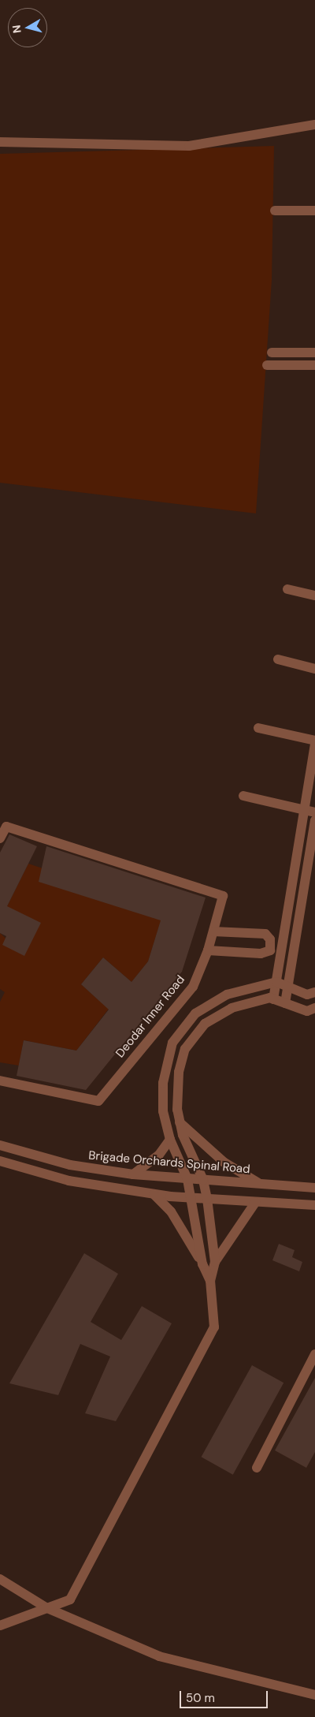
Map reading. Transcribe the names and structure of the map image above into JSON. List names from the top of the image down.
{
  "streets": {
    "street": ["Deodar Inner Road", "Brigade Orchards Spinal Road"]
  },
  "scale_bar": "50 m",
  "north": "left"
}
